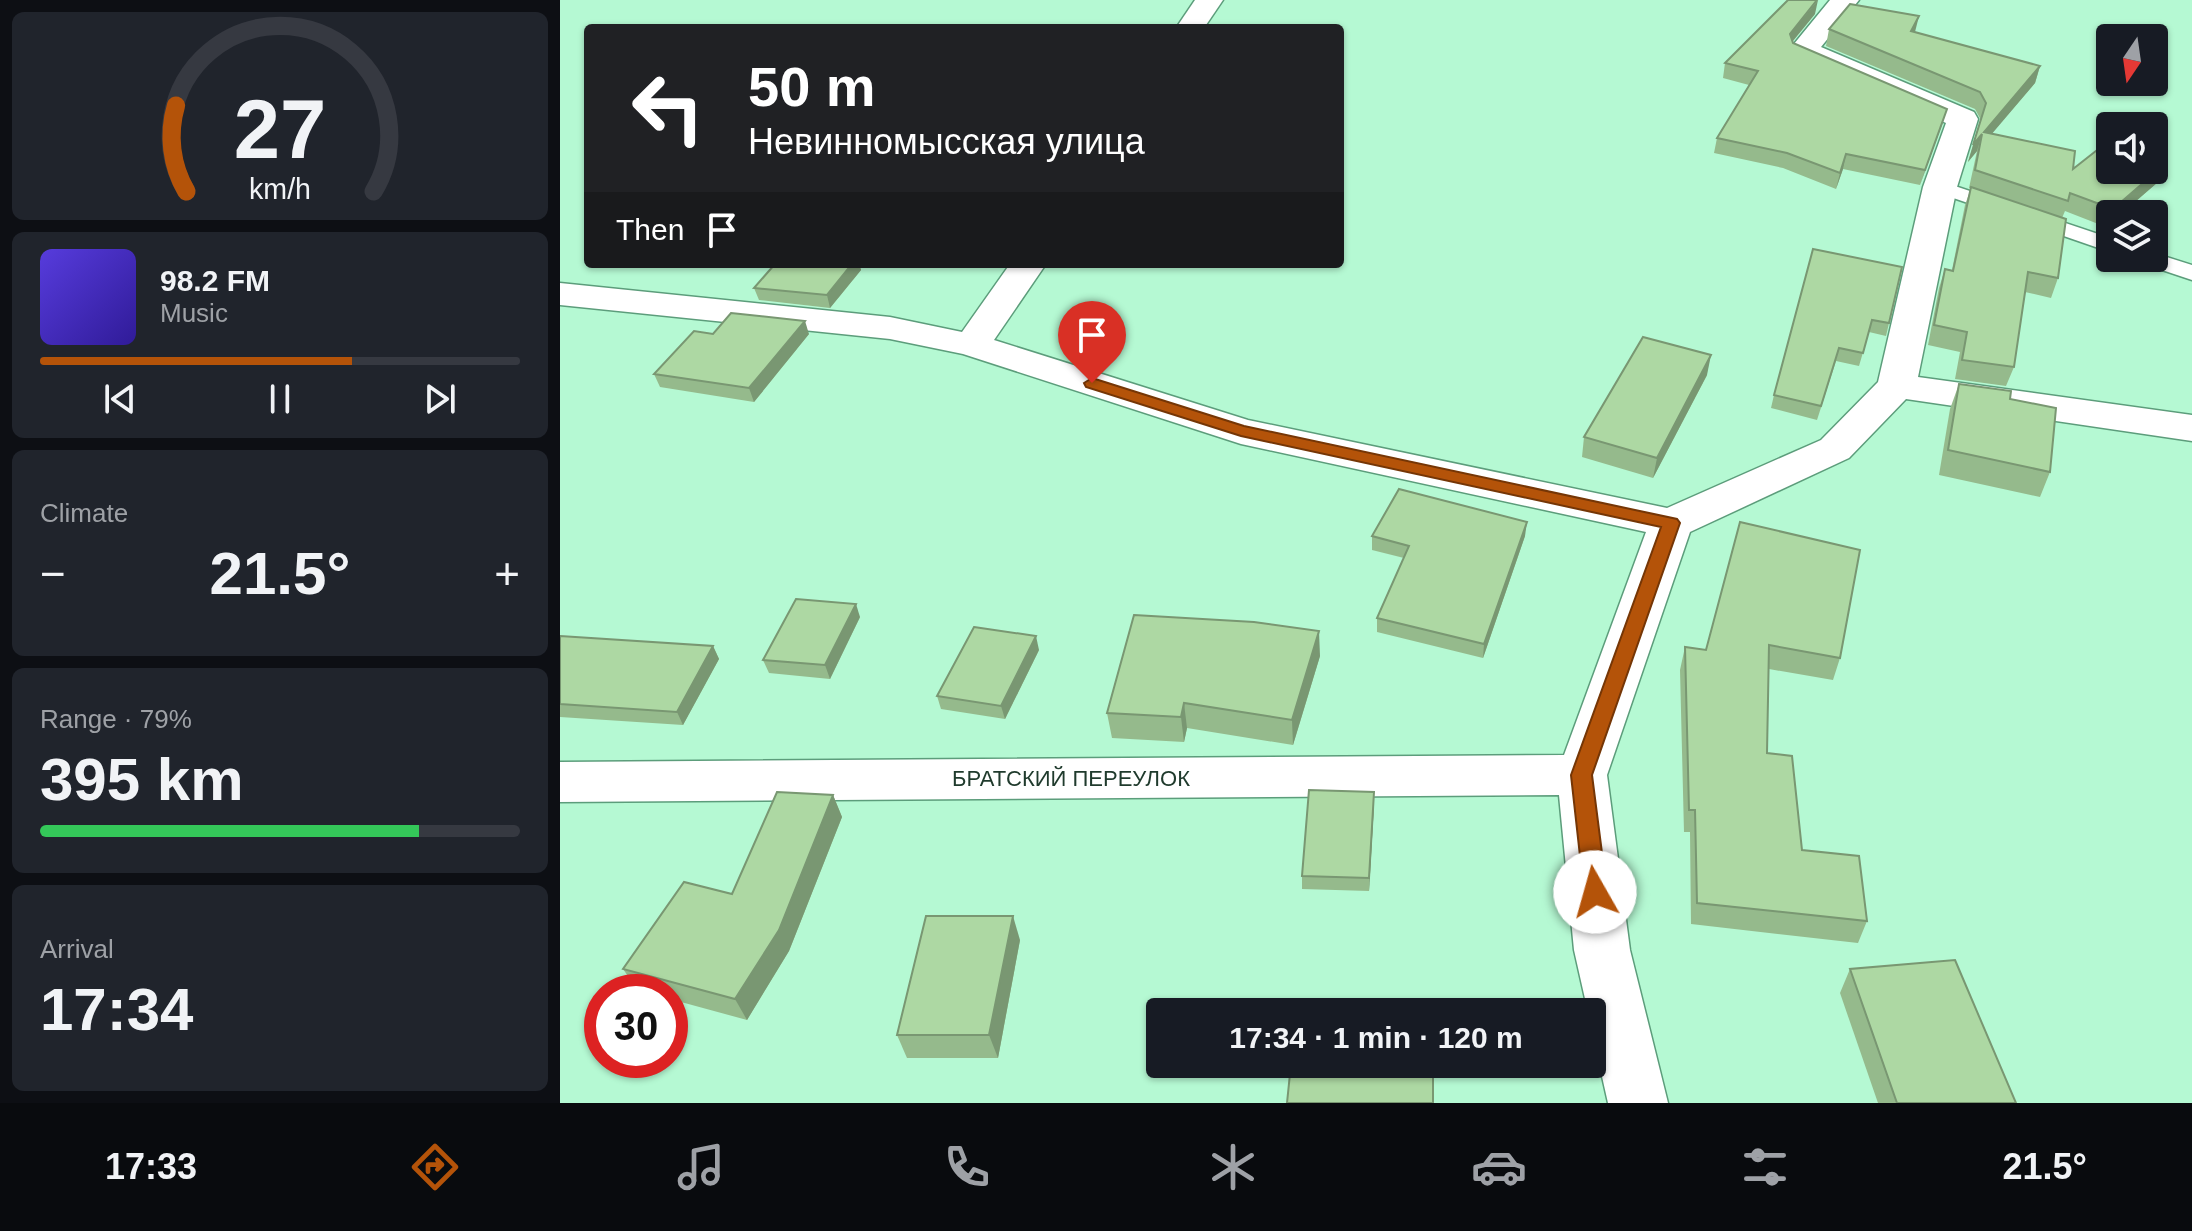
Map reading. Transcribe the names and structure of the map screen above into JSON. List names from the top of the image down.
{
  "streets": {
    "street": ["БРАТСКИЙ ПЕРЕУЛОК"]
  },
  "north": "bottom",
  "page": {
    "turn": ["50 m", "Невинномысская улица"],
    "then": "Then",
    "song": ["98.2 FM", "Music"],
    "tile": [
      "Climate",
      ["Range · 79%", "395 km"],
      ["Arrival", "17:34"]
    ],
    "heat": ["−", "21.5°", "+"],
    "limit": "30",
    "trip": "17:34 · 1 min · 120 m",
    "tabs": ["17:33", "21.5°"],
    "gauge": ["27", "km/h"]
  }
}
